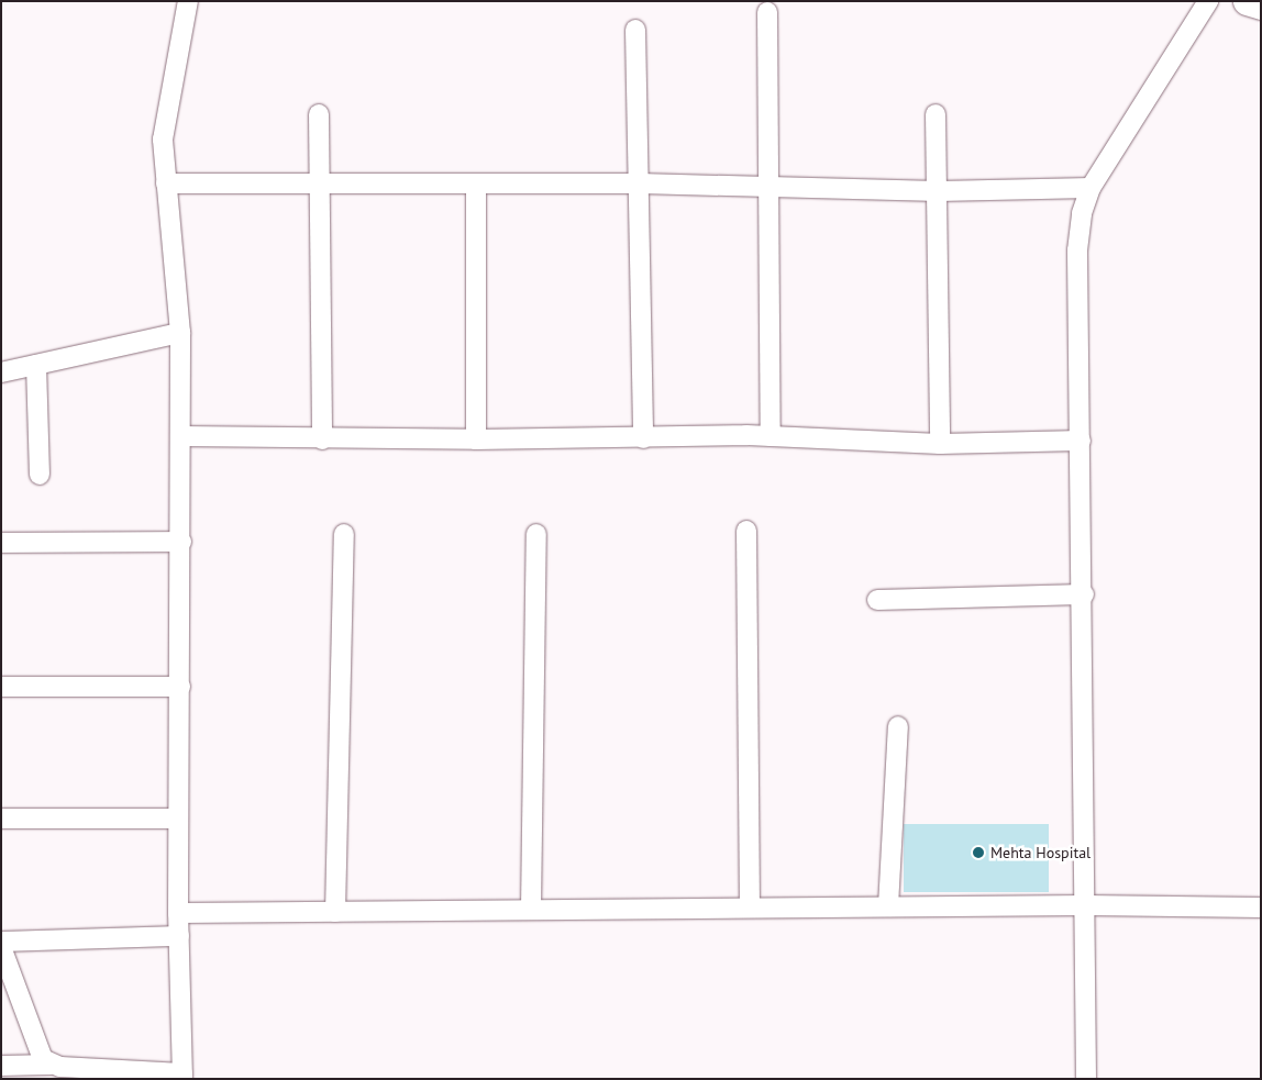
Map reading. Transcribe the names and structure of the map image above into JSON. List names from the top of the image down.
{
  "places": ["Mehta Hospital"]
}
